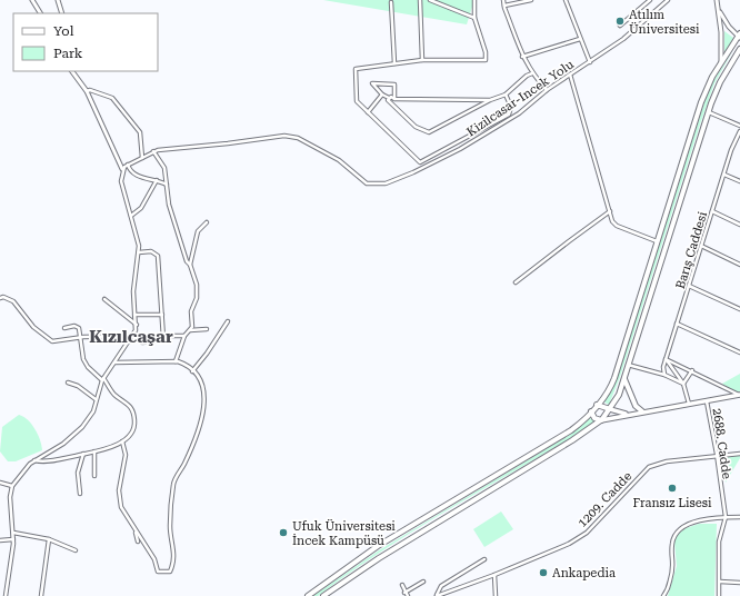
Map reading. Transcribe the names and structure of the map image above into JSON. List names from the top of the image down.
{
  "streets": {
    "street": [
      "Kizilcasar-Incek Yolu",
      "Barış Caddesi",
      "2688. Cadde",
      "1209. Cadde"
    ]
  },
  "crossings": [
    ["2688. Cadde", "1209. Cadde"]
  ],
  "districts": ["Kızılcaşar"],
  "places": [
    "Atılım Üniversitesi",
    "Fransız Lisesi",
    "Ufuk Üniversitesi İncek Kampüsü",
    "Ankapedia"
  ],
  "legend": ["Yol", "Park"]
}
